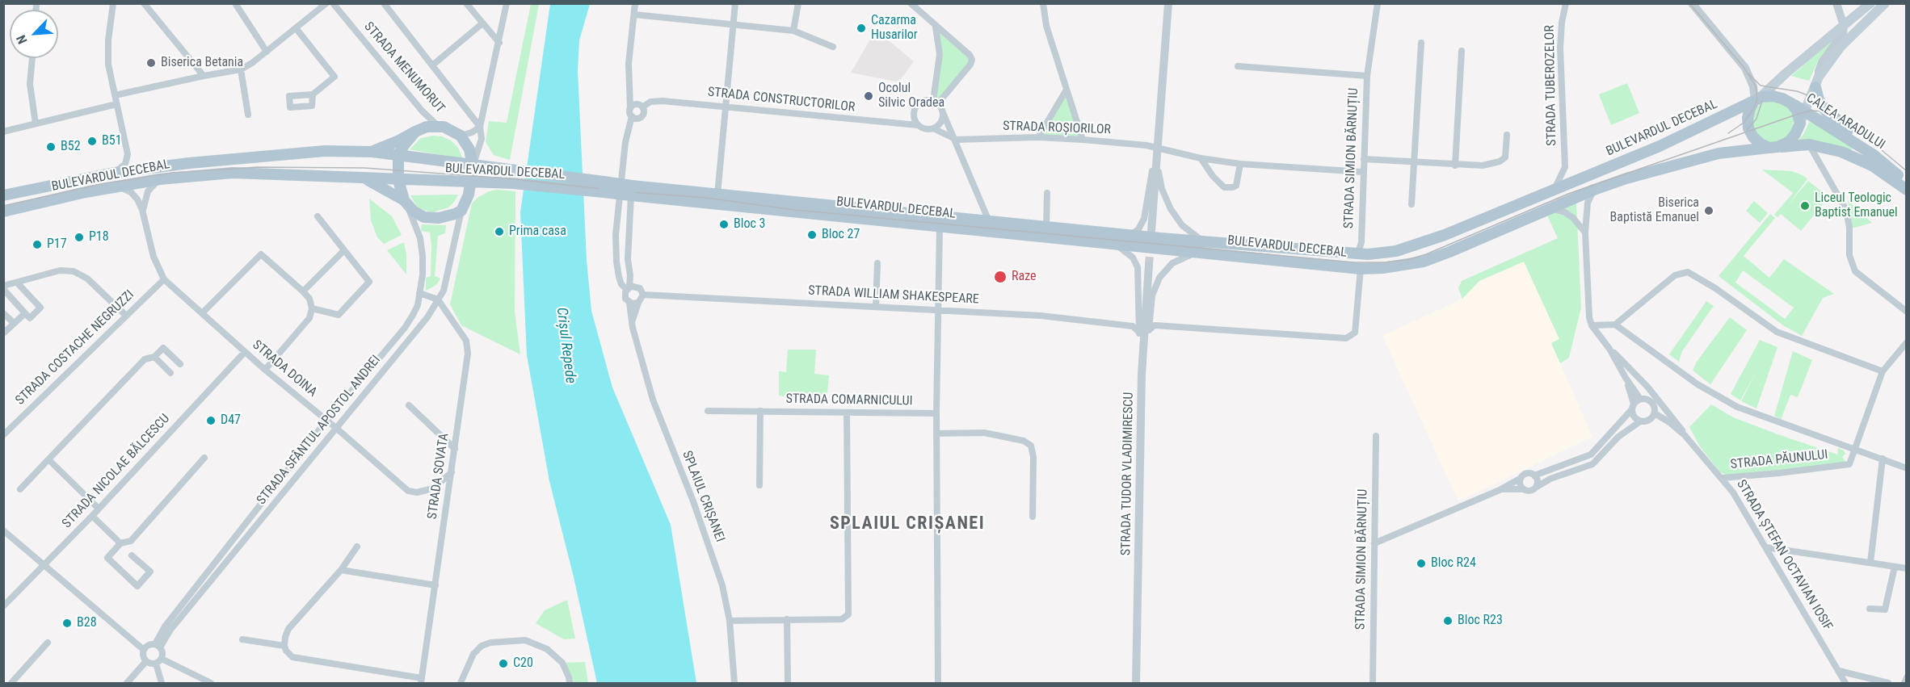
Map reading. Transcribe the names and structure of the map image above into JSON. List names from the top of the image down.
{
  "streets": {
    "main road": ["CALEA ARADULUI", "BULEVARDUL DECEBAL"],
    "street": [
      "STRADA MENUMORUT",
      "STRADA TUBEROZELOR",
      "STRADA CONSTRUCTORILOR",
      "STRADA ROȘIORILOR",
      "STRADA SIMION BĂRNUȚIU",
      "STRADA WILLIAM SHAKESPEARE",
      "STRADA COSTACHE NEGRUZZI",
      "STRADA DOINA",
      "STRADA COMARNICULUI",
      "STRADA SFÂNTUL APOSTOL ANDREI",
      "STRADA PĂUNULUI",
      "STRADA NICOLAE BĂLCESCU",
      "STRADA TUDOR VLADIMIRESCU",
      "STRADA SOVATA",
      "SPLAIUL CRIȘANEI",
      "STRADA ȘTEFAN OCTAVIAN IOSIF"
    ]
  },
  "crossings": [
    ["STRADA TUBEROZELOR", "BULEVARDUL DECEBAL"],
    ["CALEA ARADULUI", "BULEVARDUL DECEBAL"],
    ["BULEVARDUL DECEBAL", "STRADA SIMION BĂRNUȚIU"],
    ["BULEVARDUL DECEBAL", "SPLAIUL CRIȘANEI"],
    ["BULEVARDUL DECEBAL", "STRADA ȘTEFAN OCTAVIAN IOSIF"],
    ["STRADA SIMION BĂRNUȚIU", "STRADA ȘTEFAN OCTAVIAN IOSIF"],
    ["STRADA WILLIAM SHAKESPEARE", "SPLAIUL CRIȘANEI"],
    ["STRADA COSTACHE NEGRUZZI", "STRADA DOINA"],
    ["STRADA DOINA", "STRADA SFÂNTUL APOSTOL ANDREI"],
    ["STRADA DOINA", "STRADA NICOLAE BĂLCESCU"],
    ["STRADA DOINA", "STRADA SOVATA"],
    ["STRADA SFÂNTUL APOSTOL ANDREI", "STRADA SOVATA"],
    ["STRADA PĂUNULUI", "STRADA ȘTEFAN OCTAVIAN IOSIF"]
  ],
  "districts": ["SPLAIUL CRIȘANEI"],
  "water": ["Crișul Repede"],
  "places": [
    "Cazarma Husarilor",
    "Biserica Betania",
    "Ocolul Silvic Oradea",
    "B51",
    "B52",
    "Liceul Teologic Baptist Emanuel",
    "Biserica Baptistă Emanuel",
    "Bloc 3",
    "Prima casa",
    "Bloc 27",
    "P18",
    "P17",
    "Raze",
    "D47",
    "Bloc R24",
    "Bloc R23",
    "B28",
    "C20"
  ],
  "north": "bottom left"
}
